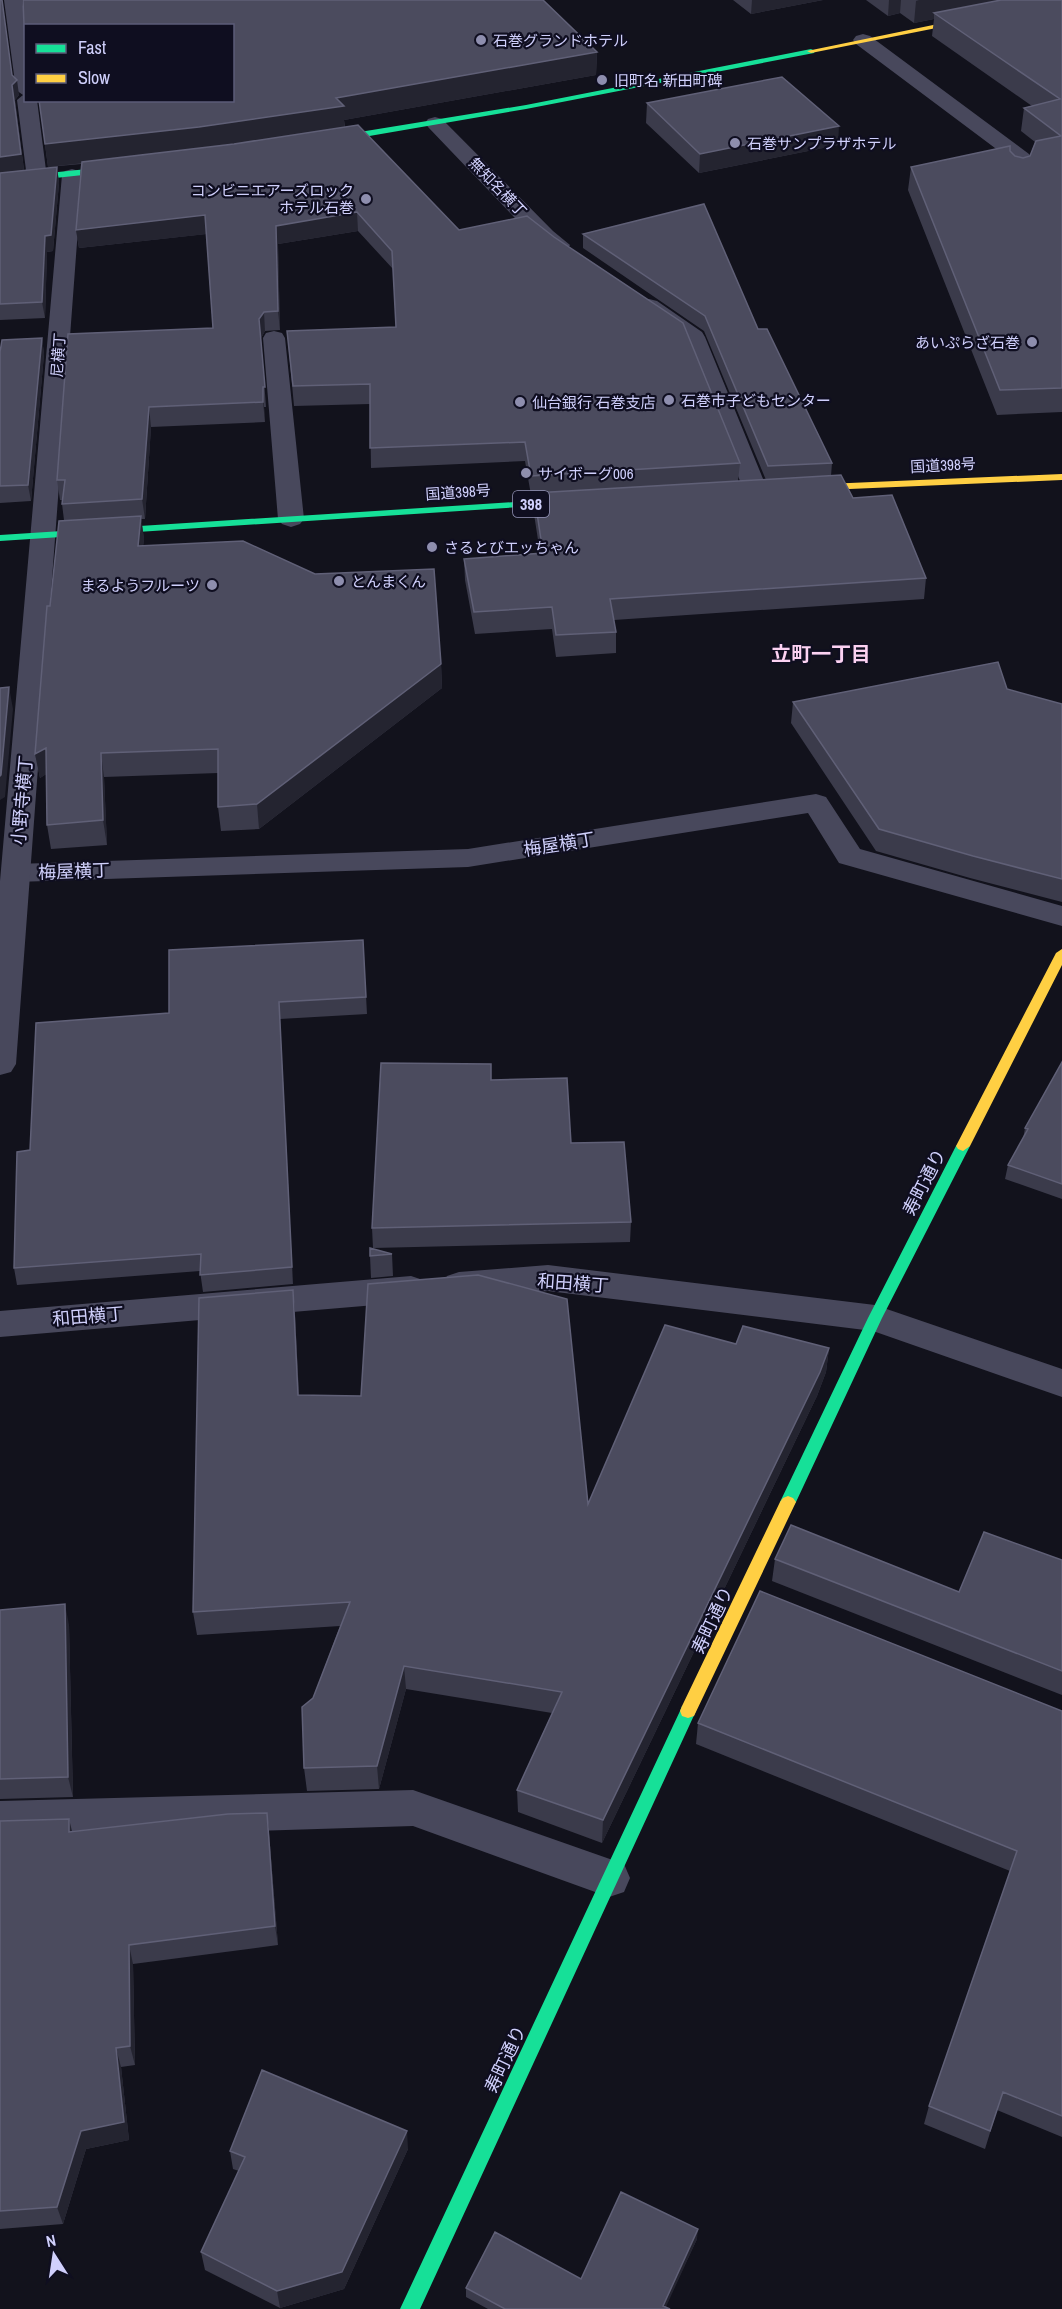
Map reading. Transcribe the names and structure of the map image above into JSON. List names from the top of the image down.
{
  "streets": {
    "main road": ["国道398号", "398", "寿町通り"],
    "street": [
      "無知名横丁",
      "尼横丁",
      "小野寺横丁",
      "梅屋横丁",
      "和田横丁"
    ]
  },
  "crossings": [
    ["尼横丁", "国道398号"],
    ["尼横丁", "小野寺横丁"],
    ["国道398号", "小野寺横丁"],
    ["小野寺横丁", "梅屋横丁"],
    ["寿町通り", "和田横丁"]
  ],
  "districts": ["立町一丁目"],
  "places": [
    "石巻グランドホテル",
    "旧町名 新田町碑",
    "石巻サンプラザホテル",
    "コンビニエアーズロック ホテル石巻",
    "あいぷらざ石巻",
    "石巻市子どもセンター",
    "仙台銀行 石巻支店",
    "サイボーグ006",
    "さるとびエッちゃん",
    "とんまくん",
    "まるようフルーツ"
  ],
  "legend": ["Fast", "Slow"],
  "north": "top"
}
